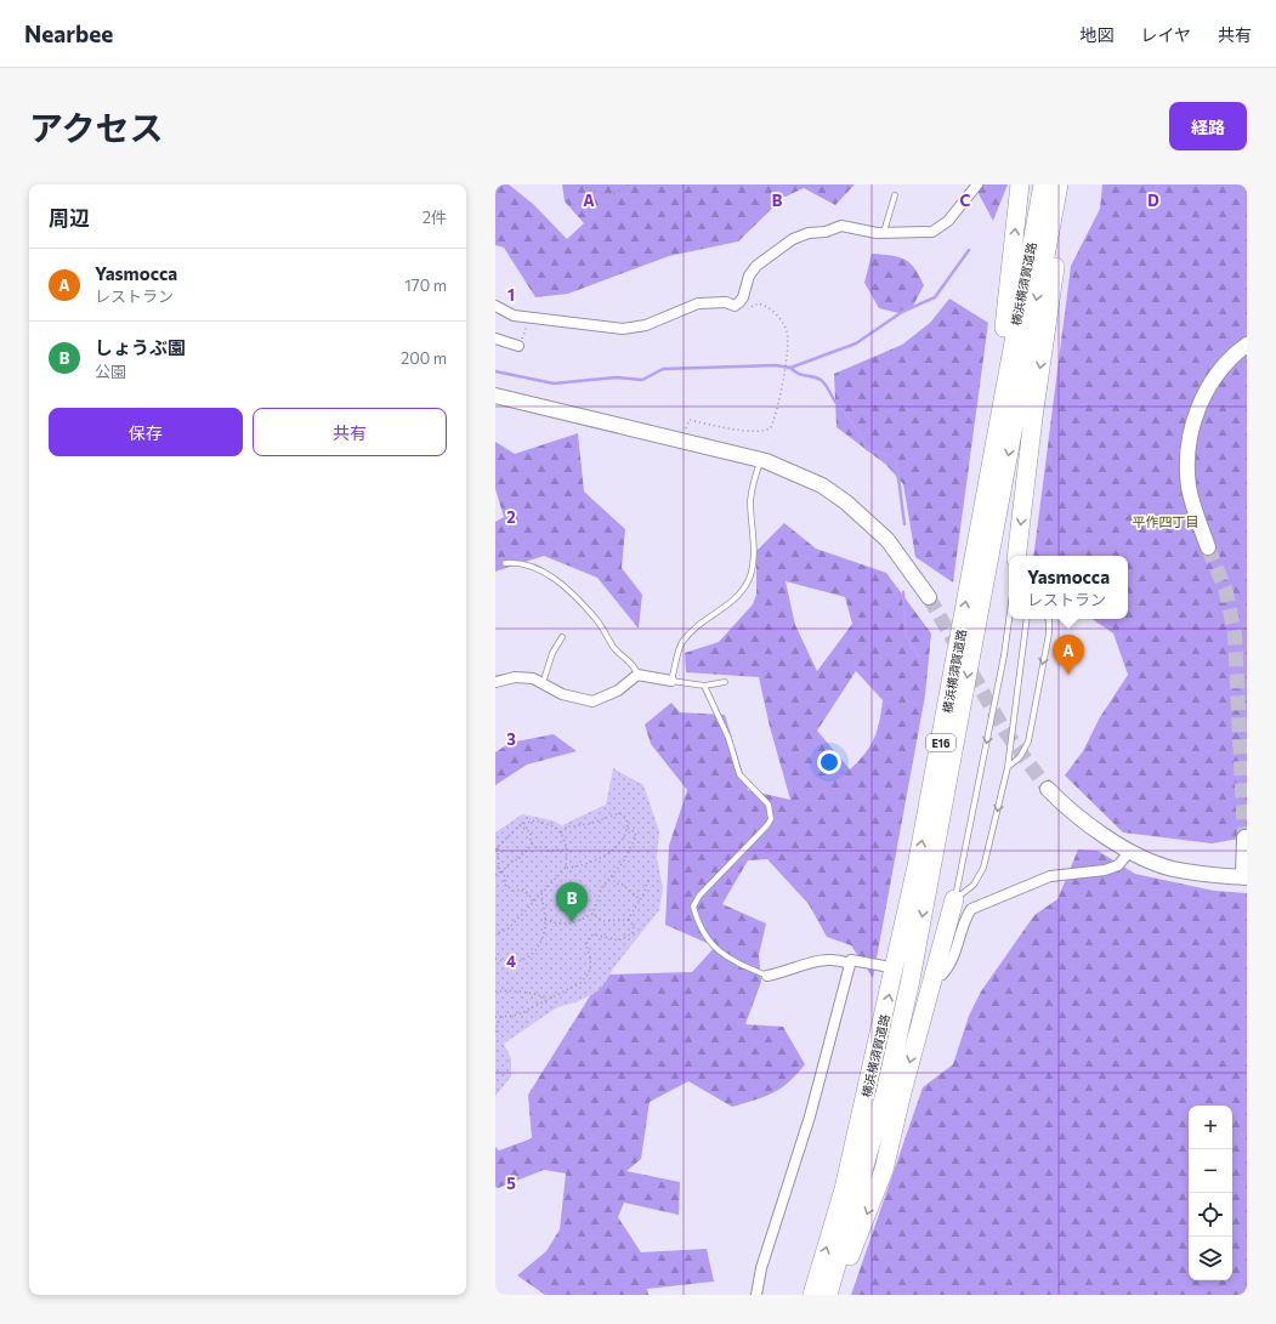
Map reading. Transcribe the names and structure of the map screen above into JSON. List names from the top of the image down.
{
  "streets": {
    "highway": ["横浜横須賀道路", "E16"]
  },
  "districts": ["平作四丁目"],
  "page": {
    "header": "Nearbee",
    "nav": ["地図", "レイヤ", "共有"],
    "title": "アクセス",
    "buttons": [
      "経路",
      ["保存", "共有"]
    ],
    "heading": ["周辺", "2件"],
    "list": [
      {
        "mark": "A",
        "name": "Yasmocca",
        "note": "レストラン",
        "value": "170 m"
      },
      {
        "mark": "B",
        "name": "しょうぶ園",
        "note": "公園",
        "value": "200 m"
      }
    ],
    "popup": ["Yasmocca", "レストラン"],
    "pins": ["A", "B"],
    "map_buttons": ["+", "−"]
  },
  "grid": {
    "columns": [
      "A",
      "B",
      "C",
      "D"
    ],
    "rows": [
      "1",
      "2",
      "3",
      "4",
      "5"
    ]
  }
}
